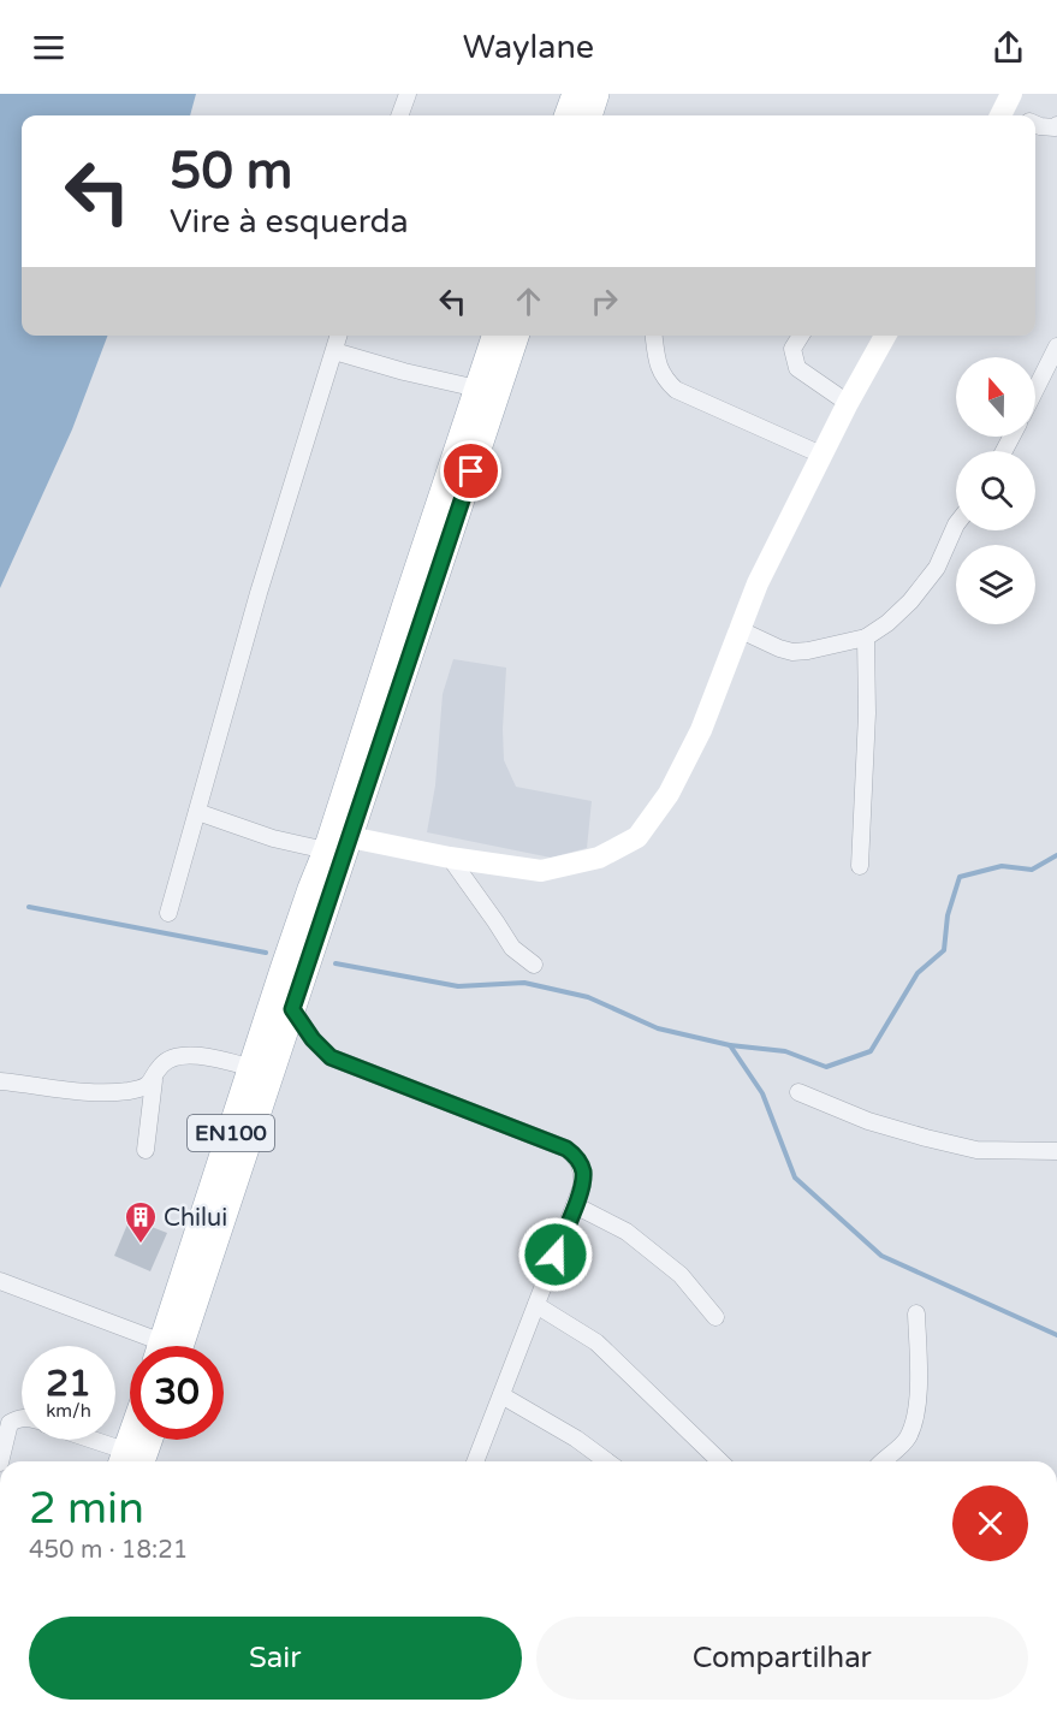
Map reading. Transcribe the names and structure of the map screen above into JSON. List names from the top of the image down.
{
  "streets": {
    "main road": ["EN100"]
  },
  "places": {
    "building": ["Chilui"]
  },
  "north": "top",
  "page": {
    "header": "Waylane",
    "turn": ["50 m", "Vire à esquerda"],
    "speed": "21 km/h",
    "limit": "30",
    "heading": ["2 min", "450 m · 18:21"],
    "buttons": ["Sair", "Compartilhar"]
  }
}
